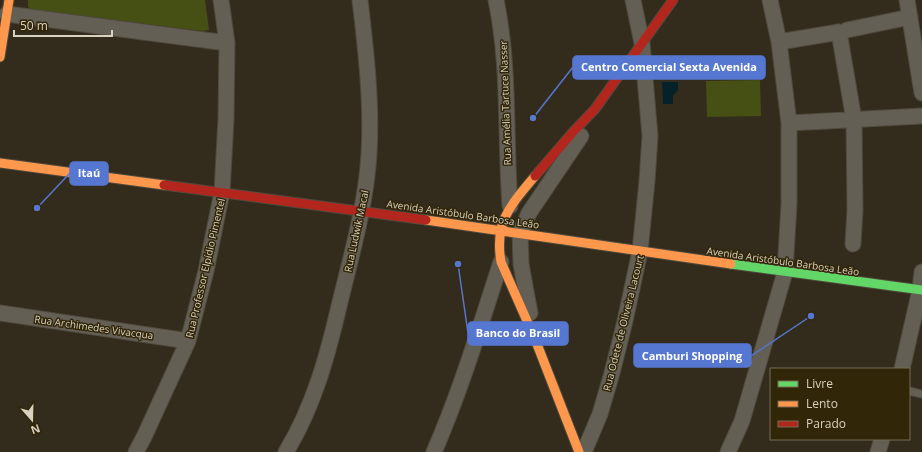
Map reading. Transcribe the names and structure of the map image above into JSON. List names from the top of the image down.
{
  "streets": {
    "street": [
      "Rua Amélia Tartuce Nasser",
      "Avenida Aristóbulo Barbosa Leão",
      "Rua Ludwik Macal",
      "Rua Professor Elpídio Pimentel",
      "Rua Odete de Oliveira Lacourt",
      "Rua Archimedes Vivacqua"
    ]
  },
  "crossings": [
    ["Avenida Aristóbulo Barbosa Leão", "Rua Ludwik Macal"],
    ["Avenida Aristóbulo Barbosa Leão", "Rua Professor Elpídio Pimentel"],
    ["Avenida Aristóbulo Barbosa Leão", "Rua Odete de Oliveira Lacourt"],
    ["Rua Professor Elpídio Pimentel", "Rua Archimedes Vivacqua"]
  ],
  "places": [
    "Centro Comercial Sexta Avenida",
    "Itaú",
    "Banco do Brasil",
    "Camburi Shopping"
  ],
  "legend": ["Livre", "Lento", "Parado"],
  "scale_bar": "50 m",
  "north": "bottom"
}
